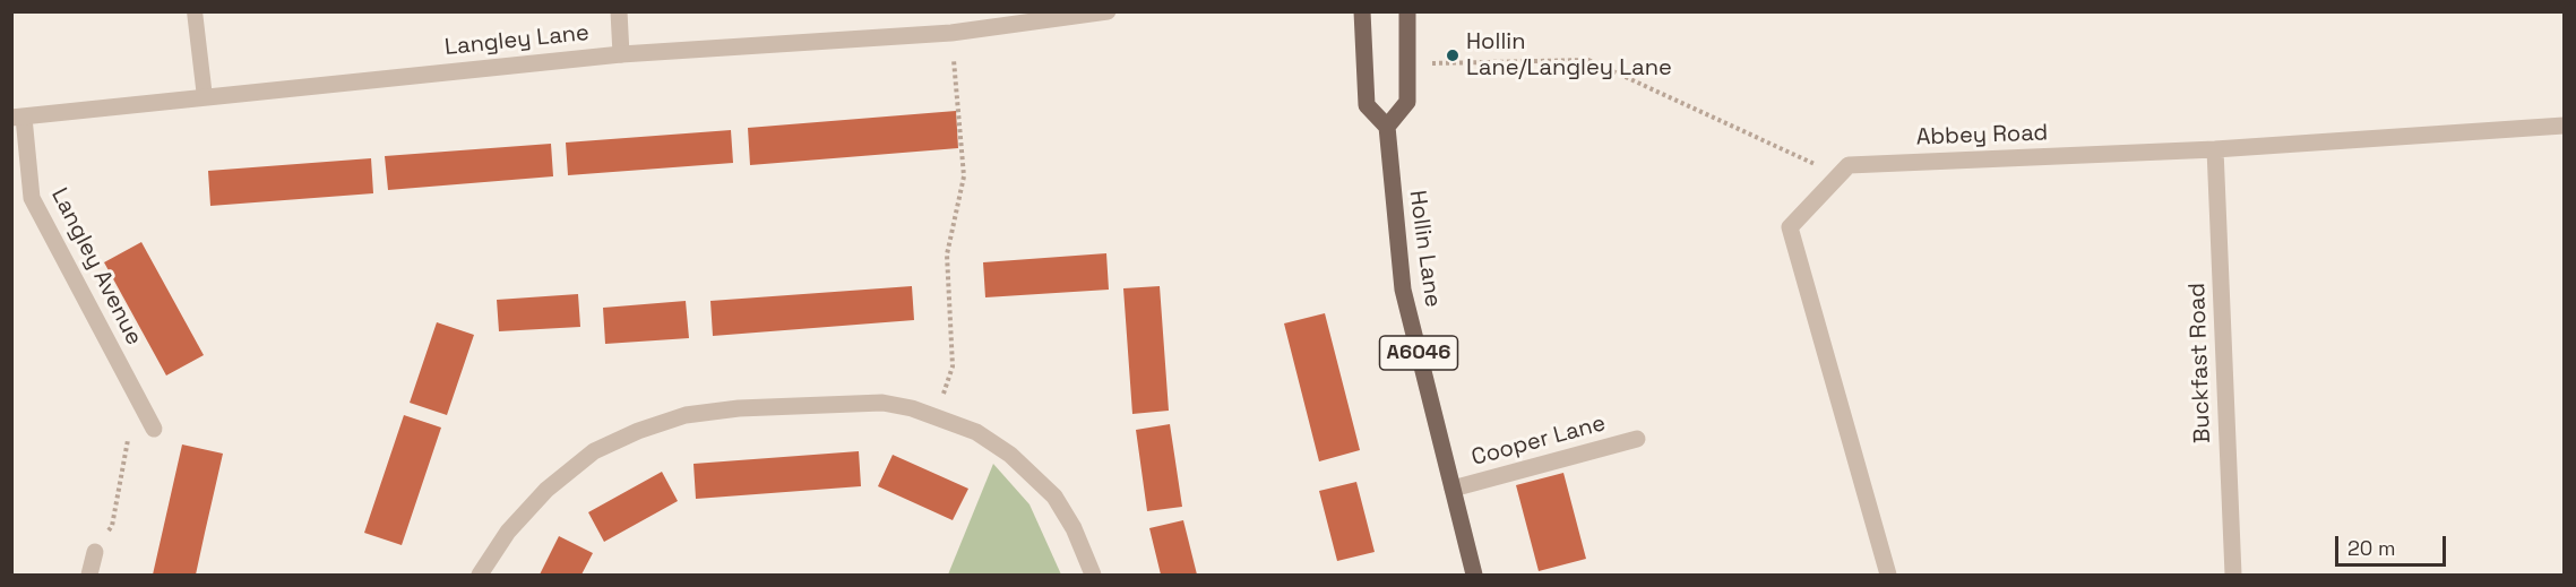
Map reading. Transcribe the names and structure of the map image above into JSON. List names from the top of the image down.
{
  "streets": {
    "main road": ["Hollin Lane", "A6046"],
    "street": [
      "Langley Lane",
      "Abbey Road",
      "Langley Avenue",
      "Buckfast Road",
      "Cooper Lane"
    ]
  },
  "crossings": [
    ["Langley Lane", "Langley Avenue"],
    ["Abbey Road", "Buckfast Road"],
    ["Hollin Lane", "Cooper Lane"]
  ],
  "places": ["Hollin Lane/Langley Lane"],
  "scale_bar": "20 m"
}
